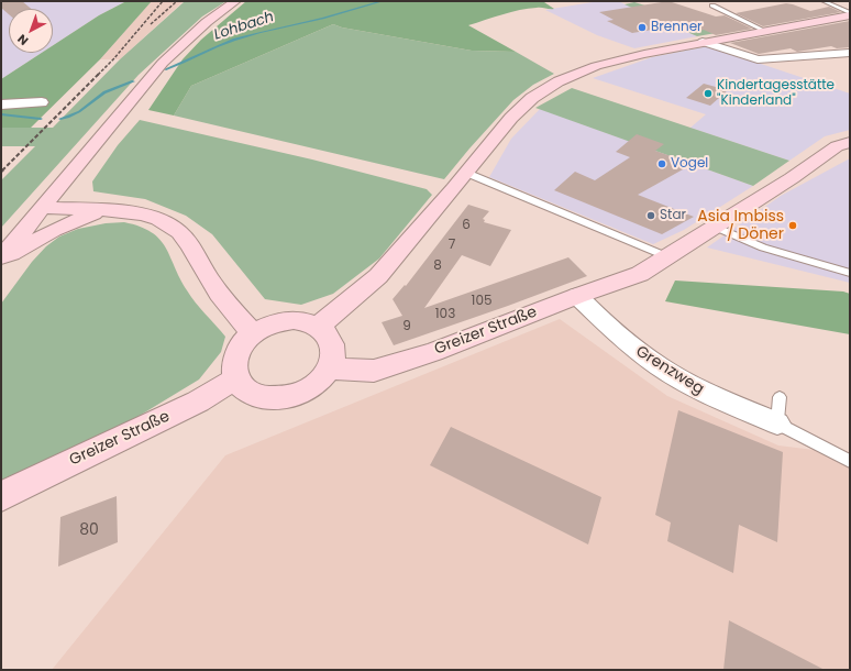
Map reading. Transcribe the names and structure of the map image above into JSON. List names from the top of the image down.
{
  "streets": {
    "main road": ["Greizer Straße"],
    "street": ["Grenzweg"]
  },
  "crossings": [
    ["Greizer Straße", "Grenzweg"]
  ],
  "water": ["Lohbach"],
  "places": [
    "Brenner",
    "Kindertagesstätte \"Kinderland\"",
    "Vogel",
    "Star",
    "Asia Imbiss / Döner"
  ],
  "house_numbers": [
    "6",
    "7",
    "8",
    "105",
    "103",
    "9",
    "80"
  ],
  "north": "bottom left"
}
